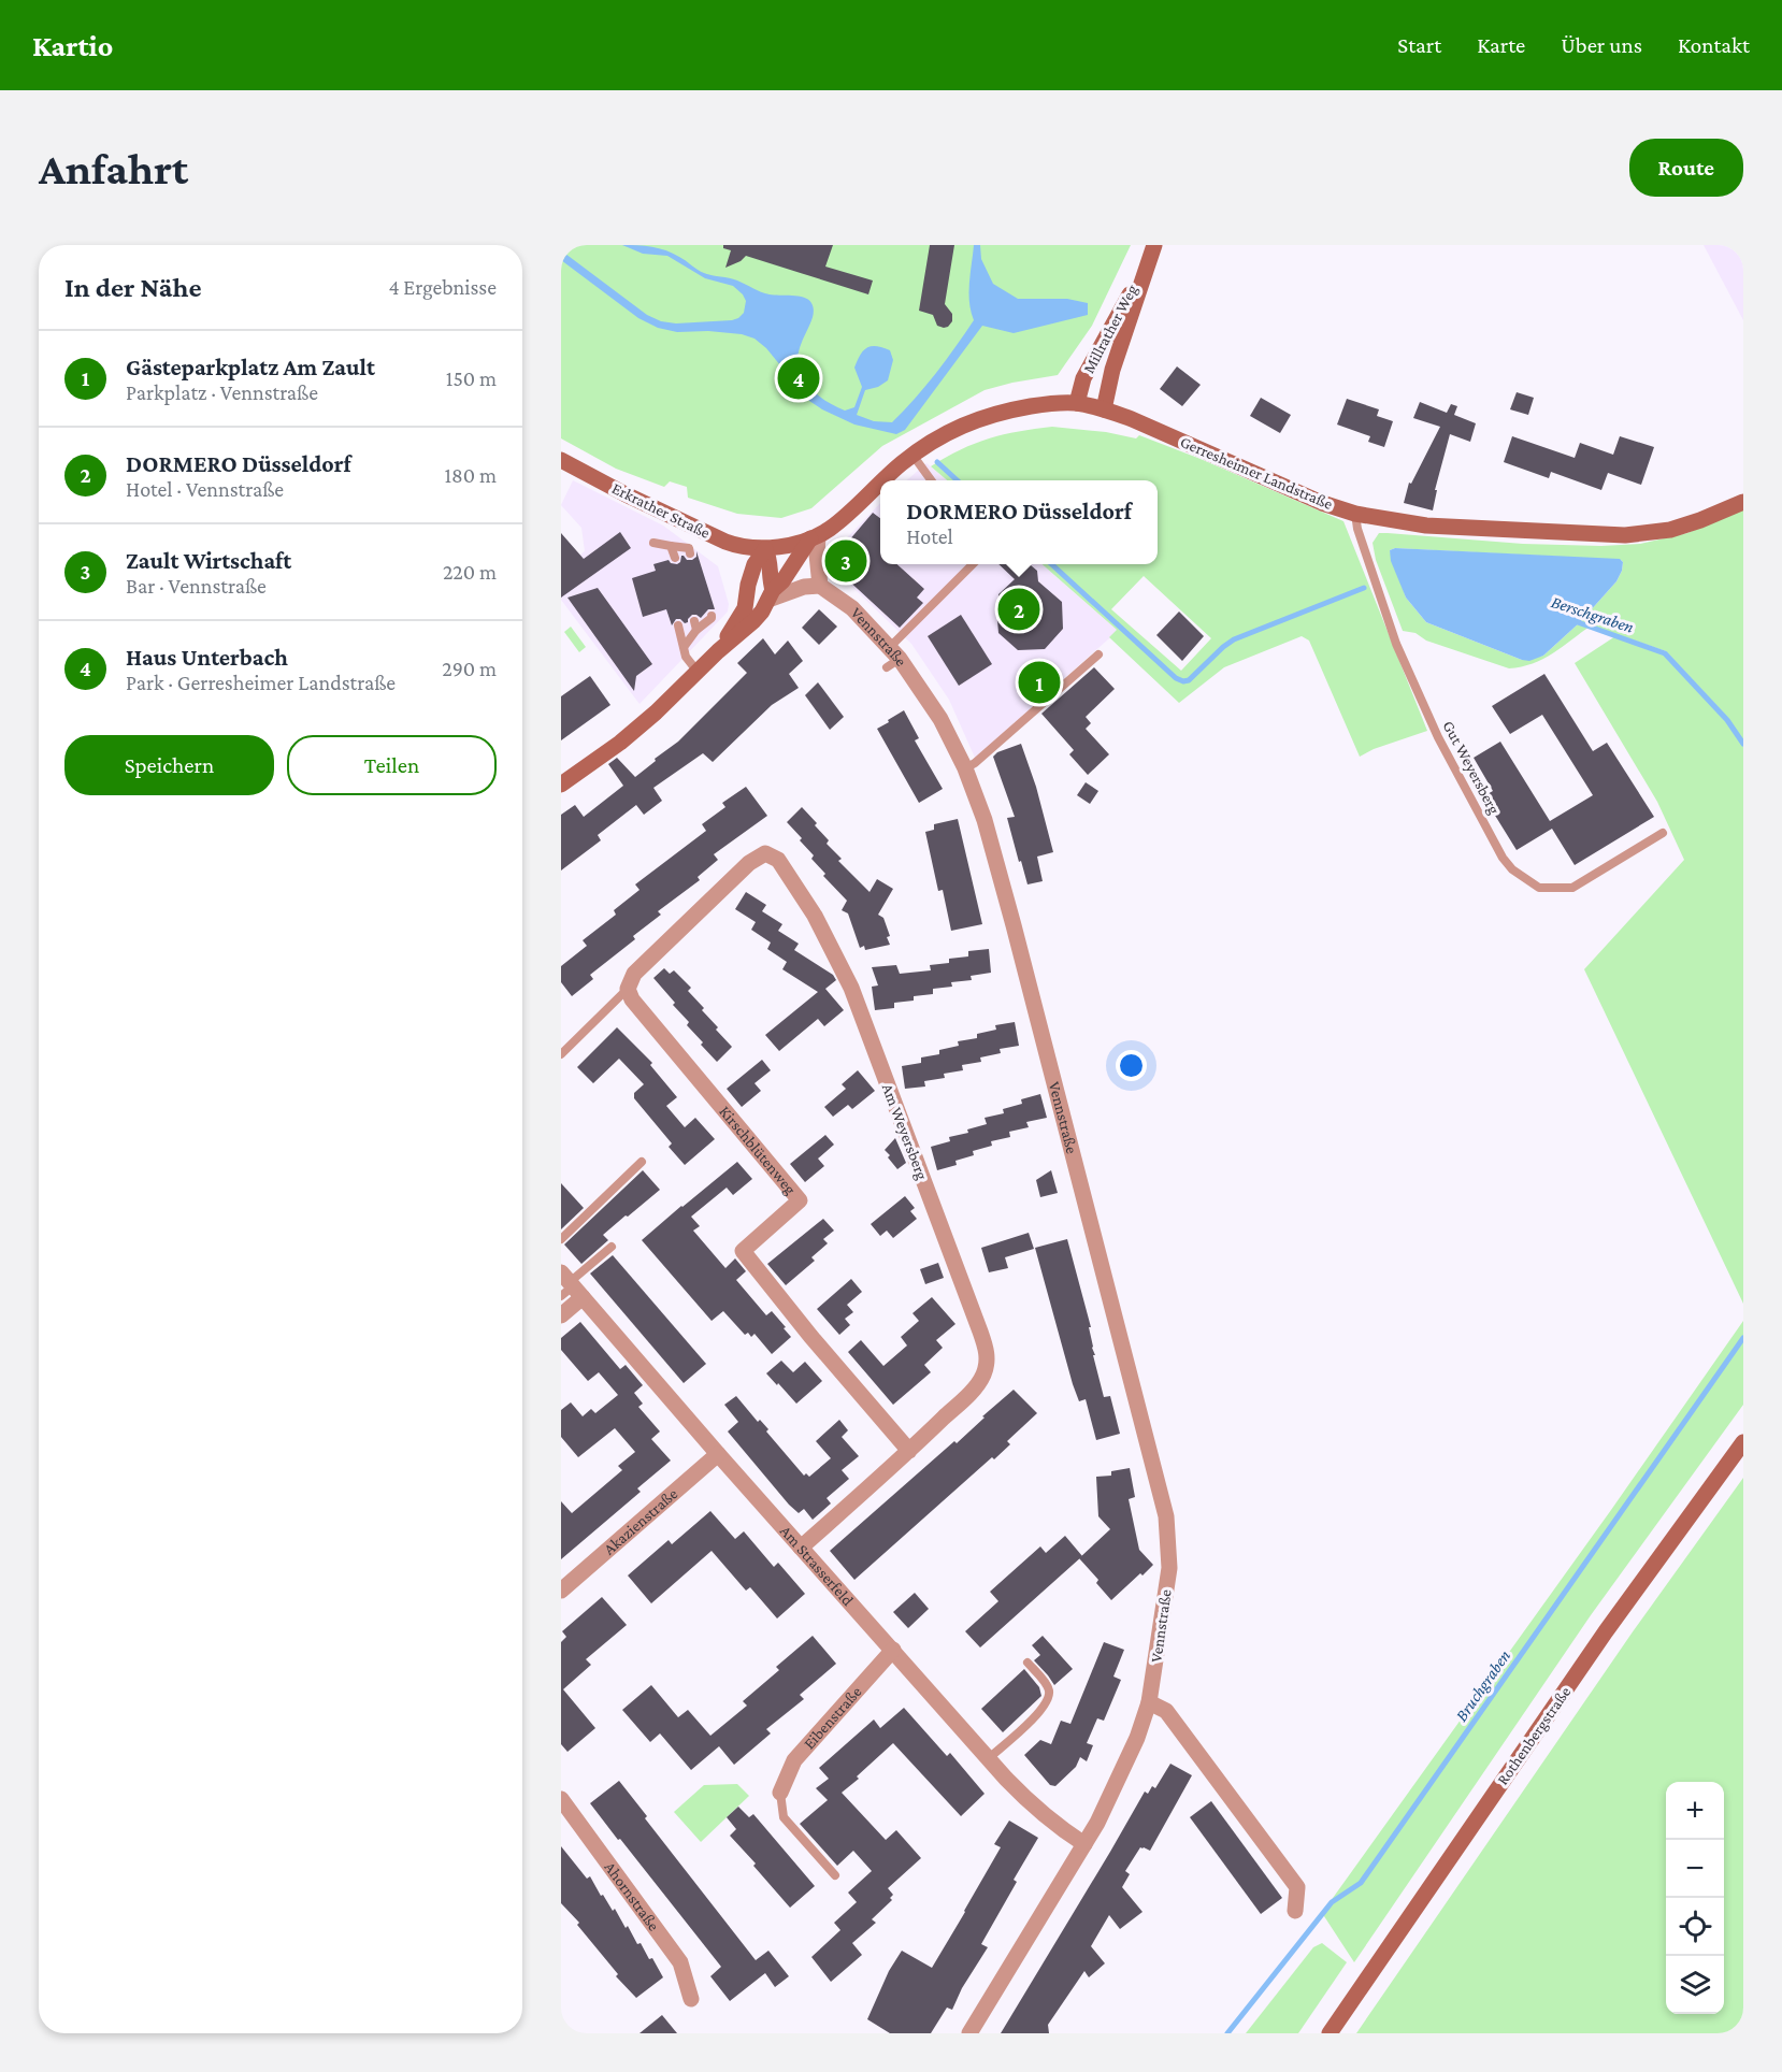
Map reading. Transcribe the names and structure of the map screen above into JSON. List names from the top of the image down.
{
  "streets": {
    "main road": [
      "Millrather Weg",
      "Gerresheimer Landstraße",
      "Erkrather Straße",
      "Rothenbergstraße"
    ],
    "street": [
      "Vennstraße",
      "Am Weyersberg",
      "Kirschblütenweg",
      "Akazienstraße",
      "Am Strasserfeld",
      "Eibenstraße",
      "Ahornstraße"
    ],
    "lane": ["Gut Weyersberg"]
  },
  "crossings": [
    ["Millrather Weg", "Gerresheimer Landstraße"],
    ["Gerresheimer Landstraße", "Erkrather Straße"],
    ["Gerresheimer Landstraße", "Gut Weyersberg"],
    ["Vennstraße", "Am Strasserfeld"],
    ["Am Weyersberg", "Kirschblütenweg"],
    ["Am Weyersberg", "Am Strasserfeld"],
    ["Akazienstraße", "Am Strasserfeld"],
    ["Am Strasserfeld", "Eibenstraße"]
  ],
  "water": ["Berschgraben", "Bruchgraben"],
  "page": {
    "header": "Kartio",
    "nav": [
      "Start",
      "Karte",
      "Über uns",
      "Kontakt"
    ],
    "buttons": [
      "Route",
      ["Speichern", "Teilen"]
    ],
    "title": "Anfahrt",
    "heading": ["In der Nähe", "4 Ergebnisse"],
    "list": [
      {
        "mark": "1",
        "name": "Gästeparkplatz Am Zault",
        "note": "Parkplatz · Vennstraße",
        "value": "150 m"
      },
      {
        "mark": "2",
        "name": "DORMERO Düsseldorf",
        "note": "Hotel · Vennstraße",
        "value": "180 m"
      },
      {
        "mark": "3",
        "name": "Zault Wirtschaft",
        "note": "Bar · Vennstraße",
        "value": "220 m"
      },
      {
        "mark": "4",
        "name": "Haus Unterbach",
        "note": "Park · Gerresheimer Landstraße",
        "value": "290 m"
      }
    ],
    "pins": [
      "4",
      "3",
      "2",
      "1"
    ],
    "popup": ["DORMERO Düsseldorf", "Hotel"],
    "map_buttons": ["+", "−"]
  }
}
